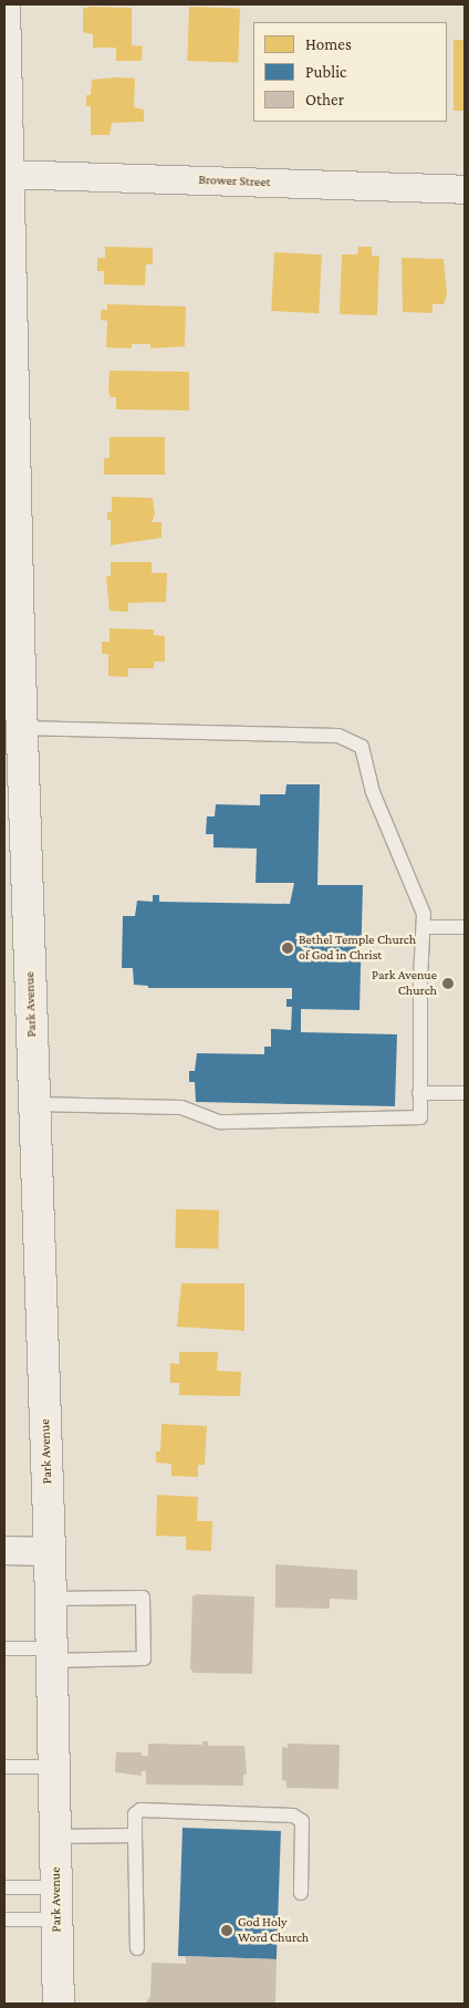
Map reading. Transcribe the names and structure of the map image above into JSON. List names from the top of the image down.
{
  "streets": {
    "main road": ["Park Avenue"],
    "street": ["Brower Street"]
  },
  "crossings": [
    ["Brower Street", "Park Avenue"]
  ],
  "places": ["Bethel Temple Church of God in Christ", "Park Avenue Church", "God Holy Word Church"],
  "legend": ["Homes", "Public", "Other"]
}
